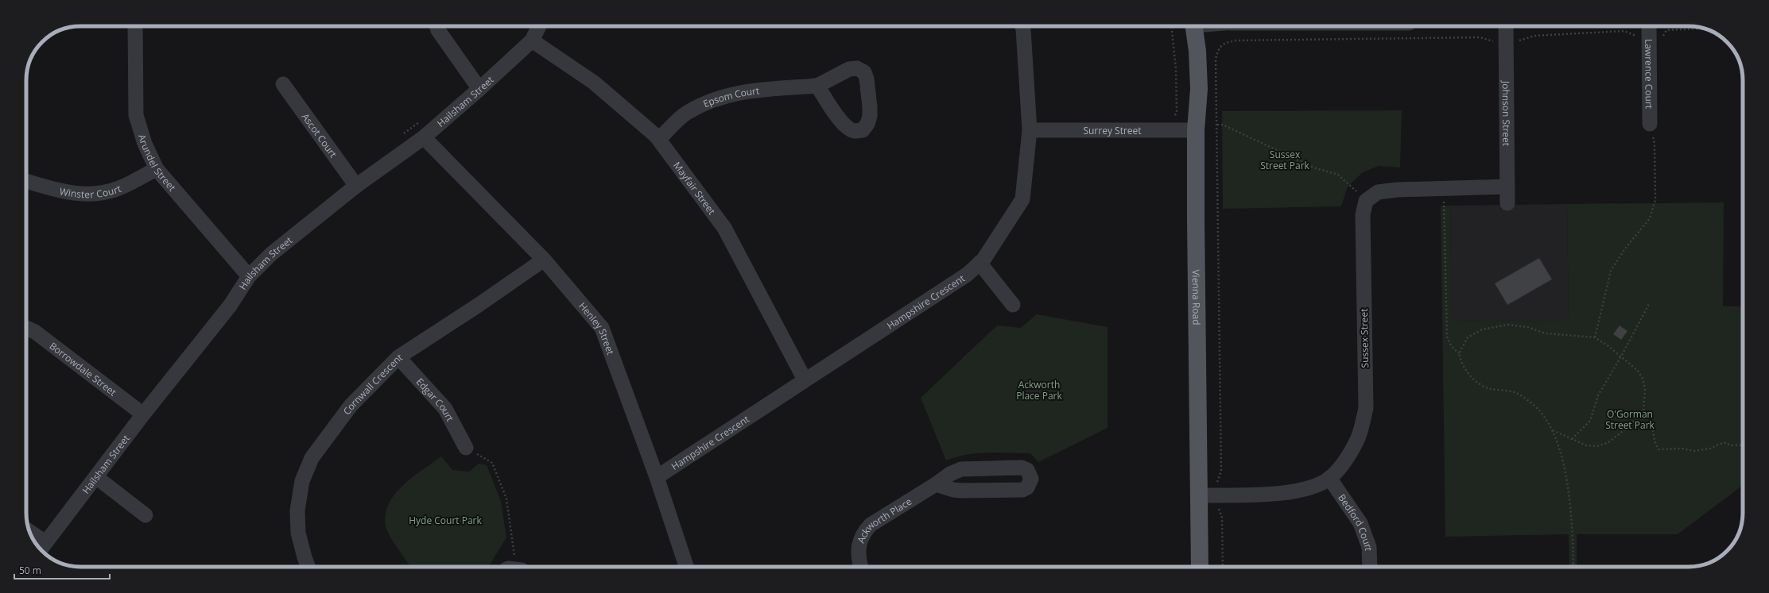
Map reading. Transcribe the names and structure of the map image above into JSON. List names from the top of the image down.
{
  "streets": {
    "main road": ["Vienna Road"],
    "street": [
      "Lawrence Court",
      "Epsom Court",
      "Hailsham Street",
      "Johnson Street",
      "Surrey Street",
      "Ascot Court",
      "Arundel Street",
      "Winster Court",
      "Mayfair Street",
      "Hampshire Crescent",
      "Henley Street",
      "Sussex Street",
      "Borrowdale Street",
      "Cornwall Crescent",
      "Edgar Court",
      "Ackworth Place",
      "Bedford Court"
    ]
  },
  "crossings": [
    ["Epsom Court", "Mayfair Street"],
    ["Hailsham Street", "Ascot Court"],
    ["Hailsham Street", "Arundel Street"],
    ["Hailsham Street", "Mayfair Street"],
    ["Hailsham Street", "Henley Street"],
    ["Hailsham Street", "Borrowdale Street"],
    ["Surrey Street", "Vienna Road"],
    ["Surrey Street", "Hampshire Crescent"],
    ["Arundel Street", "Winster Court"],
    ["Mayfair Street", "Hampshire Crescent"],
    ["Vienna Road", "Sussex Street"],
    ["Hampshire Crescent", "Henley Street"],
    ["Henley Street", "Cornwall Crescent"],
    ["Sussex Street", "Bedford Court"],
    ["Cornwall Crescent", "Edgar Court"]
  ],
  "parks": [
    "Sussex Street Park",
    "Ackworth Place Park",
    "O'Gorman Street Park",
    "Hyde Court Park"
  ],
  "scale_bar": "50 m"
}
